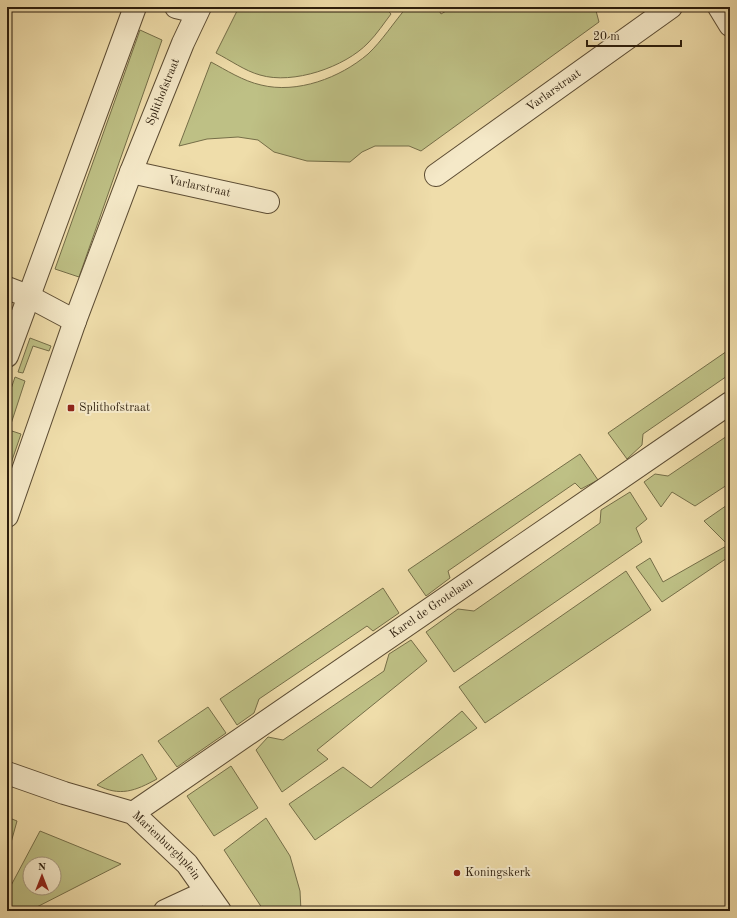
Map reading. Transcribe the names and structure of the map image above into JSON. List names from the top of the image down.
{
  "streets": {
    "street": [
      "Varlarstraat",
      "Splithofstraat",
      "Karel de Grotelaan",
      "Marienburghplein"
    ]
  },
  "crossings": [
    ["Varlarstraat", "Splithofstraat"],
    ["Karel de Grotelaan", "Marienburghplein"]
  ],
  "places": {
    "transit": ["Splithofstraat"],
    "other": ["Koningskerk"]
  },
  "scale_bar": "20 m",
  "north": "top"
}
